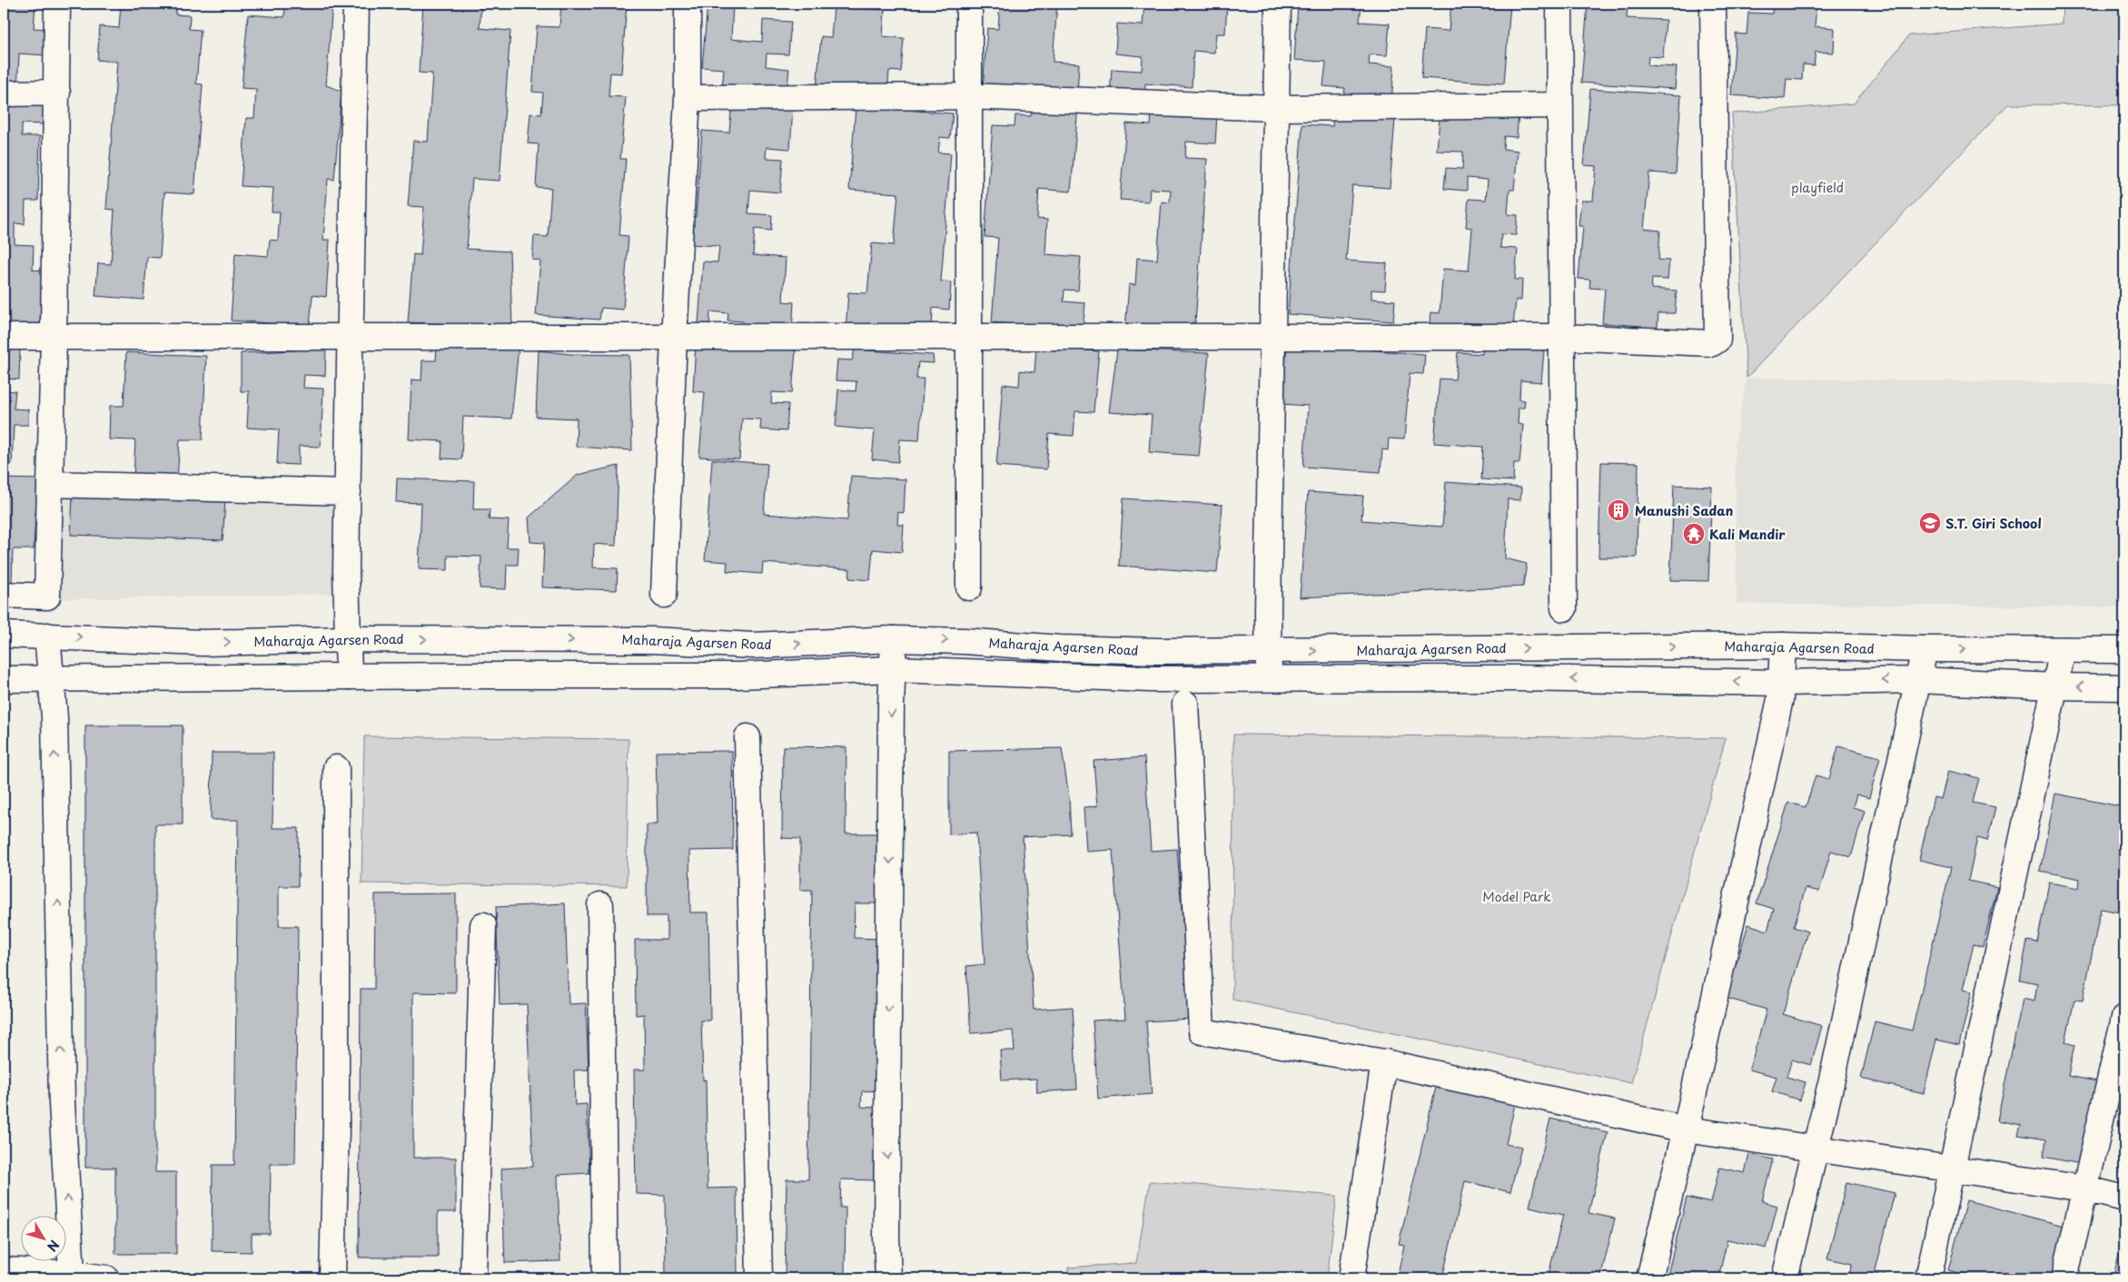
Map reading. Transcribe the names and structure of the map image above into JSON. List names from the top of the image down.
{
  "streets": {
    "street": ["Maharaja Agarsen Road"]
  },
  "parks": ["playfield", "Model Park"],
  "places": {
    "building": ["Manushi Sadan"],
    "school or university": ["S.T. Giri School"],
    "temple": ["Kali Mandir"]
  },
  "north": "bottom right"
}
